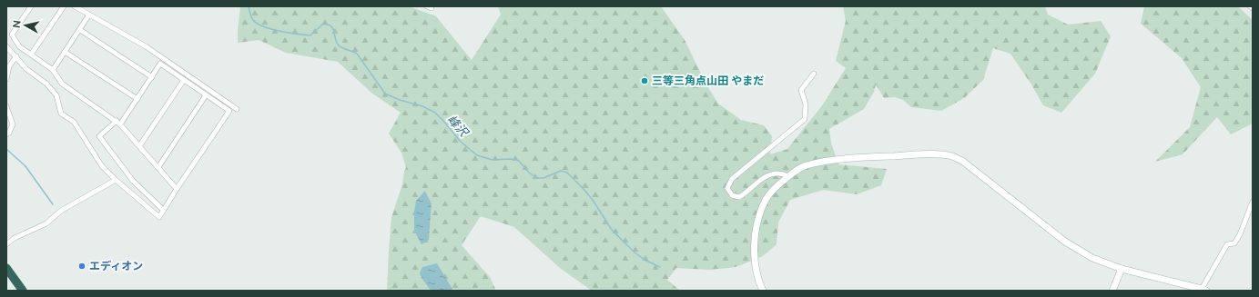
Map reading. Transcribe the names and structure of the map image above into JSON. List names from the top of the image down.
{
  "water": ["峰沢"],
  "places": ["三等三角点山田 やまだ", "エディオン"],
  "north": "left"
}
